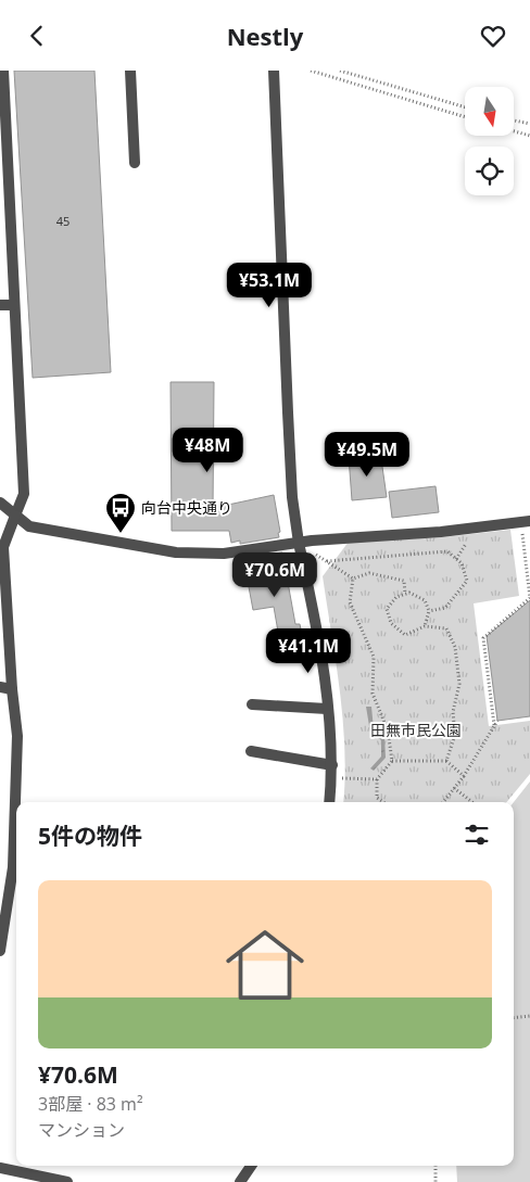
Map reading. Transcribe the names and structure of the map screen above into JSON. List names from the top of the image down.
{
  "parks": ["田無市民公園"],
  "places": {
    "bus stop": ["向台中央通り"]
  },
  "house_numbers": ["45"],
  "north": "bottom",
  "page": {
    "header": "Nestly",
    "price": [
      "¥53.1M",
      "¥48M",
      "¥49.5M",
      "¥70.6M",
      "¥41.1M"
    ],
    "heading": "5件の物件",
    "list": [
      {
        "name": "¥70.6M",
        "note": "3部屋 · 83 m² · マンション"
      }
    ]
  }
}
